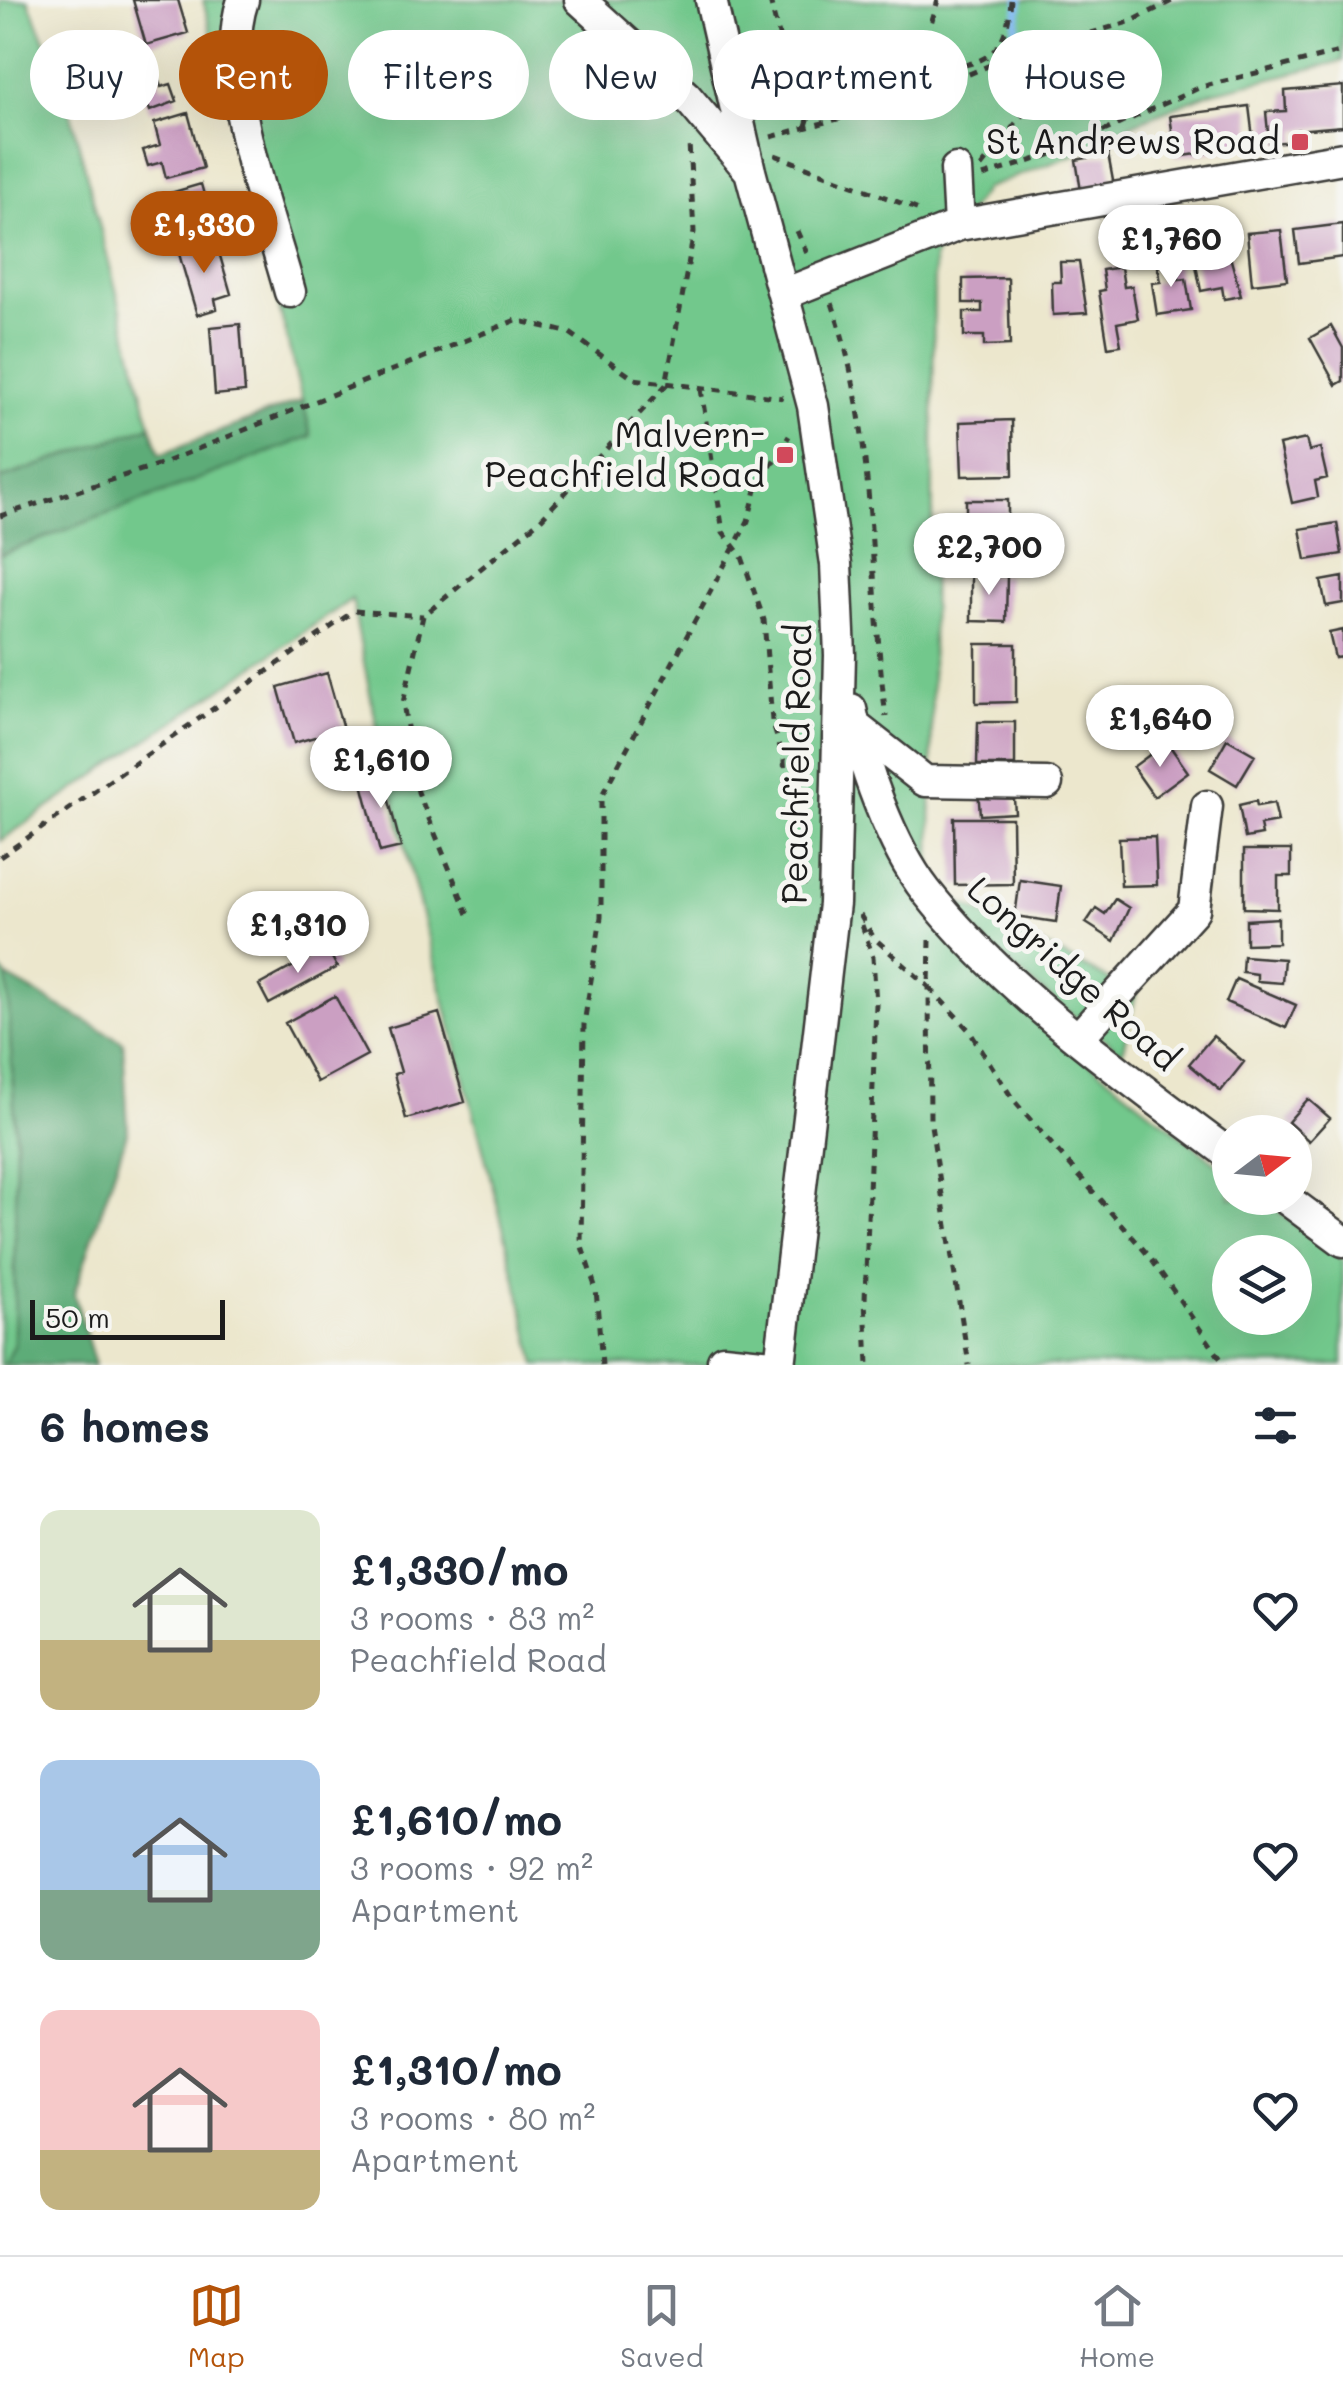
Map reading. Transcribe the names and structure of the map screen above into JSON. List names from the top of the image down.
{
  "streets": {
    "street": ["Peachfield Road", "Longridge Road"]
  },
  "crossings": [
    ["Peachfield Road", "Longridge Road"]
  ],
  "places": {
    "transit": ["St Andrews Road", "Malvern- Peachfield Road"]
  },
  "scale_bar": "50 m",
  "north": "right",
  "page": {
    "chip": [
      "Buy",
      "Rent",
      "Filters",
      "New",
      "Apartment",
      "House"
    ],
    "price": [
      "£1,330",
      "£1,760",
      "£2,700",
      "£1,640",
      "£1,610",
      "£1,310"
    ],
    "scale": "50 m",
    "heading": "6 homes",
    "list": [
      {
        "name": "£1,330/mo",
        "note": "3 rooms · 83 m² · Peachfield Road"
      },
      {
        "name": "£1,610/mo",
        "note": "3 rooms · 92 m² · Apartment"
      },
      {
        "name": "£1,310/mo",
        "note": "3 rooms · 80 m² · Apartment"
      }
    ],
    "tabs": ["Map", "Saved", "Home"]
  }
}
